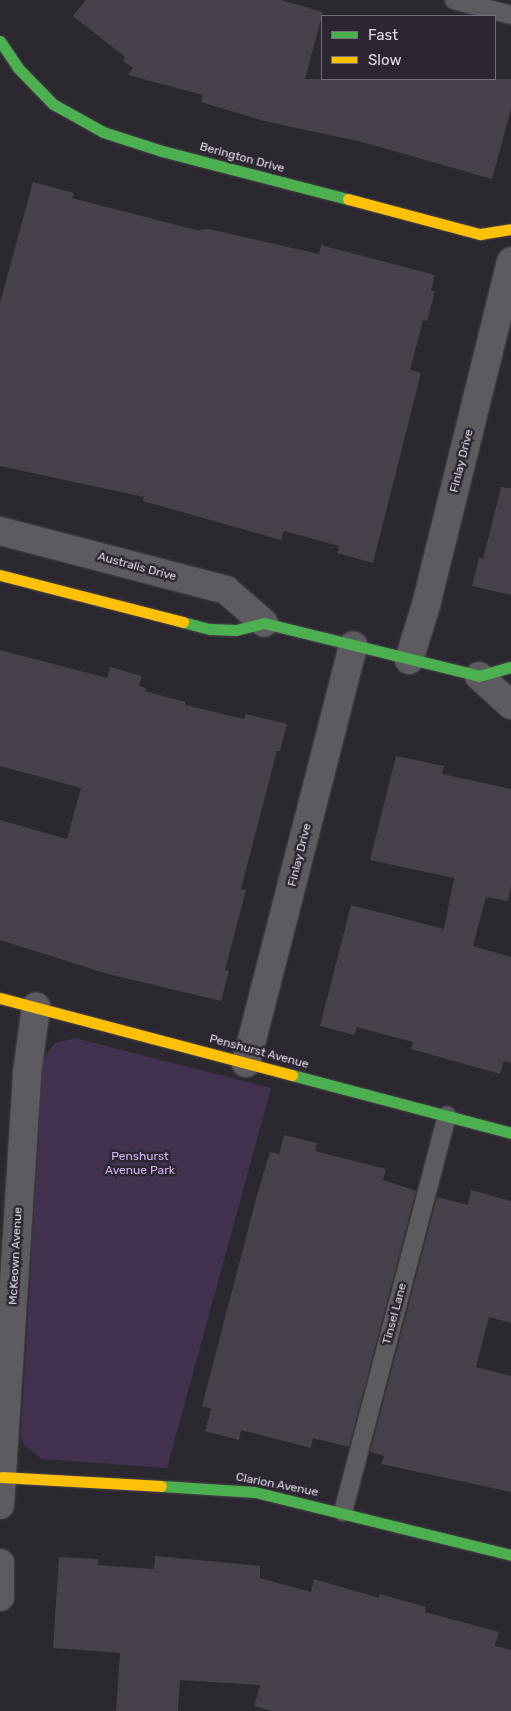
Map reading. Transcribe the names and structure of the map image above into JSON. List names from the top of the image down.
{
  "streets": {
    "street": [
      "Berington Drive",
      "Finlay Drive",
      "Australis Drive",
      "Penshurst Avenue",
      "McKeown Avenue",
      "Clarion Avenue"
    ],
    "lane": ["Tinsel Lane"]
  },
  "crossings": [
    ["Finlay Drive", "Australis Drive"],
    ["Finlay Drive", "Penshurst Avenue"],
    ["Penshurst Avenue", "McKeown Avenue"],
    ["Penshurst Avenue", "Tinsel Lane"],
    ["McKeown Avenue", "Clarion Avenue"],
    ["Tinsel Lane", "Clarion Avenue"]
  ],
  "parks": ["Penshurst Avenue Park"],
  "legend": ["Fast", "Slow"]
}
